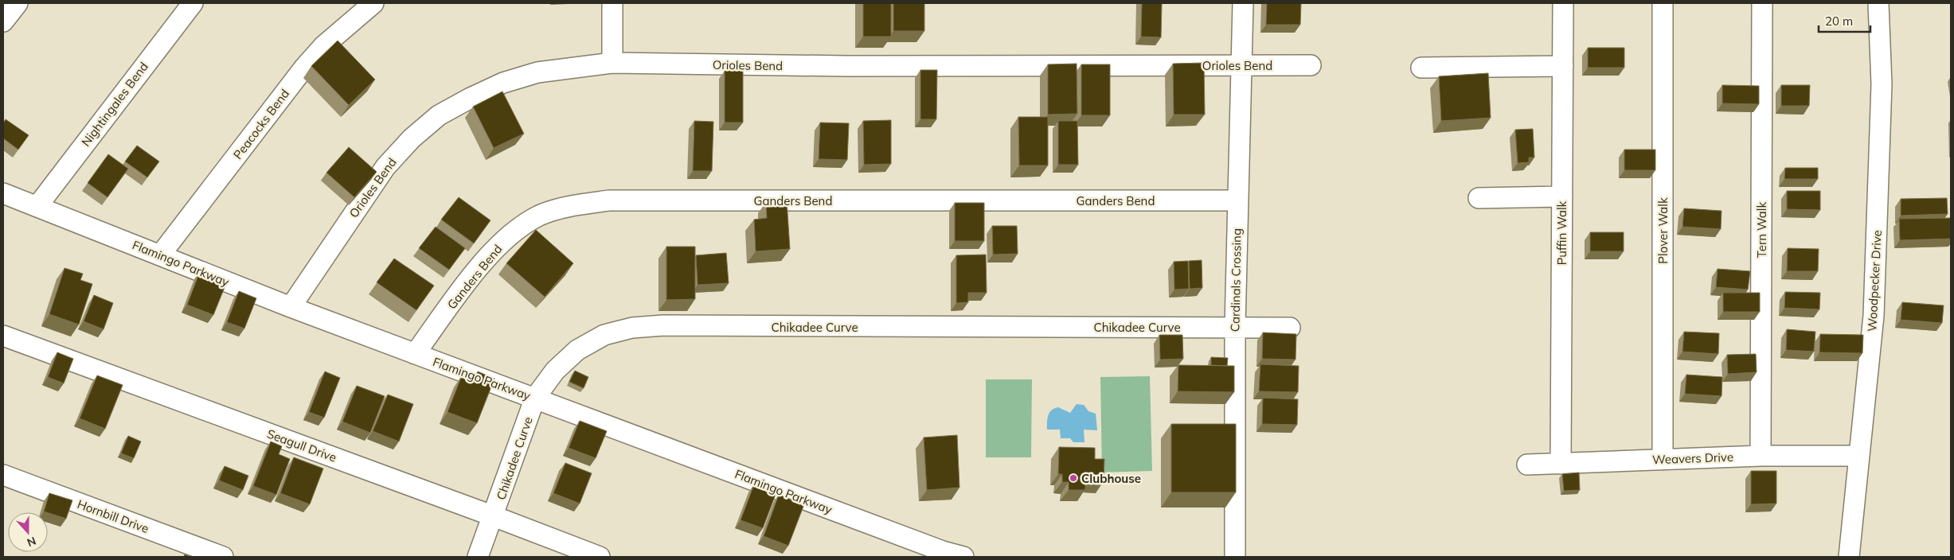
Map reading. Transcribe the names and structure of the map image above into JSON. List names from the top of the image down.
{
  "streets": {
    "street": [
      "Orioles Bend",
      "Nightingales Bend",
      "Peacocks Bend",
      "Ganders Bend",
      "Tern Walk",
      "Plover Walk",
      "Puffin Walk",
      "Flamingo Parkway",
      "Cardinals Crossing",
      "Woodpecker Drive",
      "Chikadee Curve",
      "Seagull Drive",
      "Weavers Drive",
      "Hornbill Drive"
    ]
  },
  "crossings": [
    ["Orioles Bend", "Flamingo Parkway"],
    ["Orioles Bend", "Cardinals Crossing"],
    ["Nightingales Bend", "Flamingo Parkway"],
    ["Peacocks Bend", "Flamingo Parkway"],
    ["Ganders Bend", "Flamingo Parkway"],
    ["Ganders Bend", "Cardinals Crossing"],
    ["Tern Walk", "Weavers Drive"],
    ["Plover Walk", "Weavers Drive"],
    ["Puffin Walk", "Weavers Drive"],
    ["Flamingo Parkway", "Chikadee Curve"],
    ["Cardinals Crossing", "Chikadee Curve"],
    ["Woodpecker Drive", "Weavers Drive"],
    ["Chikadee Curve", "Seagull Drive"]
  ],
  "places": ["Clubhouse"],
  "scale_bar": "20 m",
  "north": "bottom"
}
